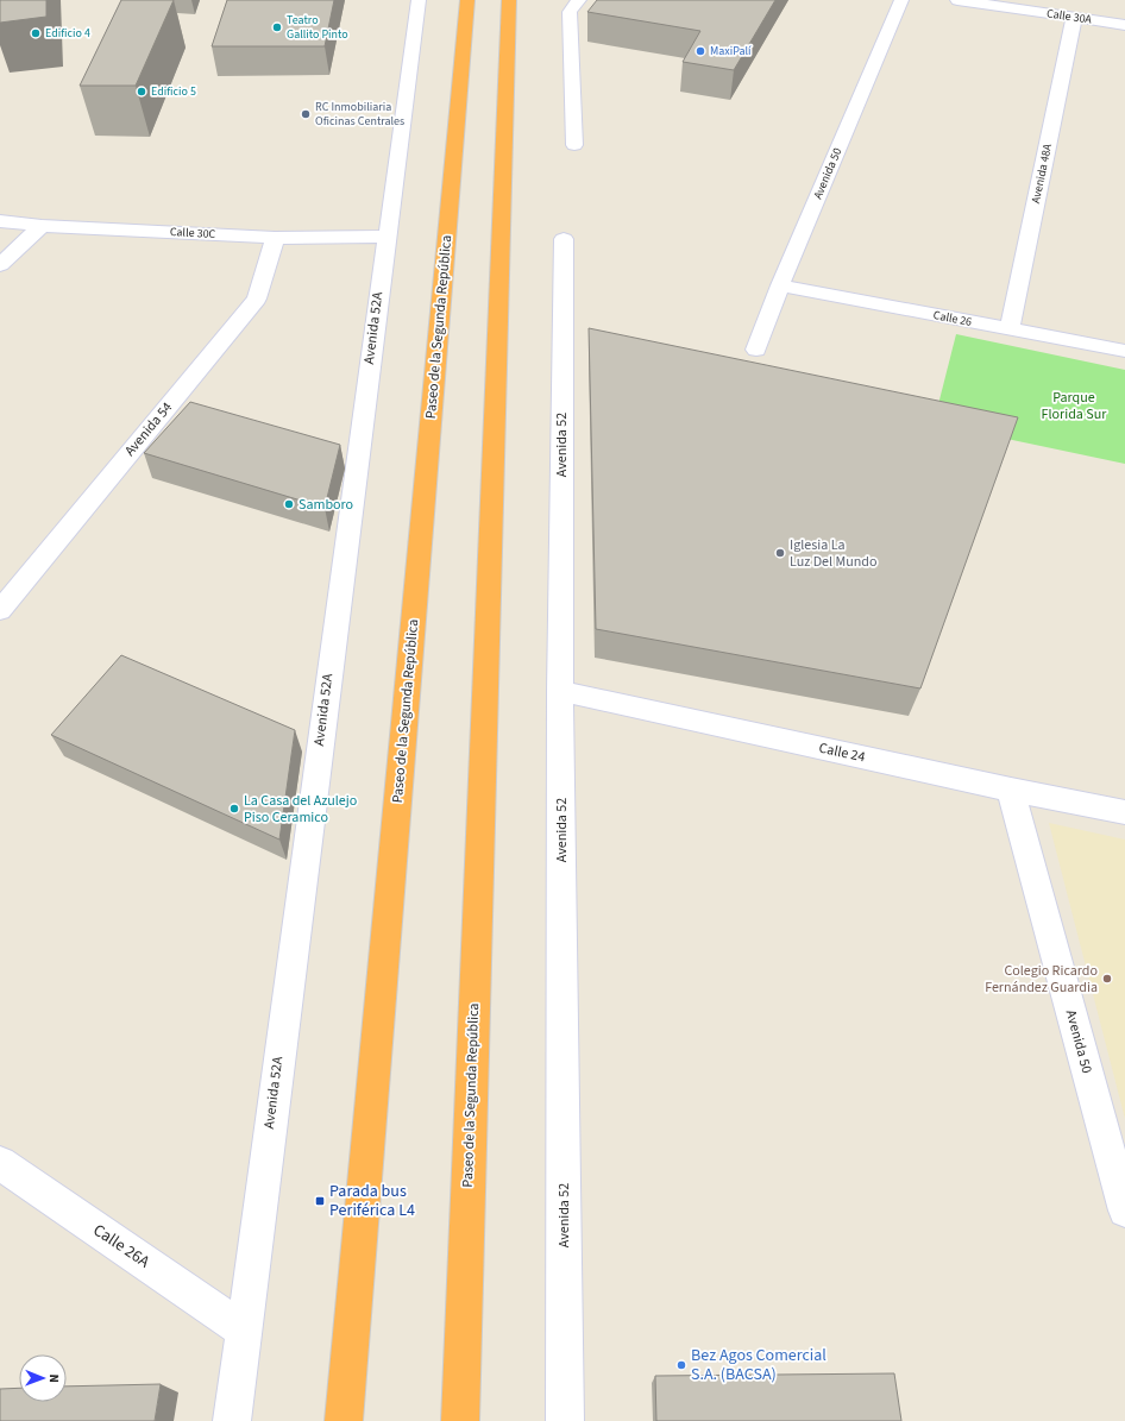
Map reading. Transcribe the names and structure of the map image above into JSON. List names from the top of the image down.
{
  "streets": {
    "highway": ["Paseo de la Segunda República"],
    "street": [
      "Calle 30A",
      "Avenida 50",
      "Avenida 48A",
      "Calle 30C",
      "Calle 26",
      "Avenida 52A",
      "Avenida 54",
      "Avenida 52",
      "Calle 24",
      "Calle 26A"
    ]
  },
  "crossings": [
    ["Calle 30A", "Avenida 48A"],
    ["Avenida 50", "Calle 26"],
    ["Avenida 50", "Calle 24"],
    ["Avenida 48A", "Calle 26"],
    ["Calle 30C", "Avenida 52A"],
    ["Calle 30C", "Avenida 54"],
    ["Avenida 52A", "Calle 26A"],
    ["Avenida 52", "Calle 24"]
  ],
  "parks": ["Parque Florida Sur"],
  "places": {
    "other": [
      "Teatro Gallito Pinto",
      "Edificio 4",
      "MaxiPalí",
      "Edificio 5",
      "RC Inmobiliaria Oficinas Centrales",
      "Samboro",
      "Iglesia La Luz Del Mundo",
      "La Casa del Azulejo Piso Ceramico",
      "Colegio Ricardo Fernández Guardia",
      "Bez Agos Comercial S.A. (BACSA)"
    ],
    "transit": ["Parada bus Periférica L4"]
  },
  "north": "right"
}
